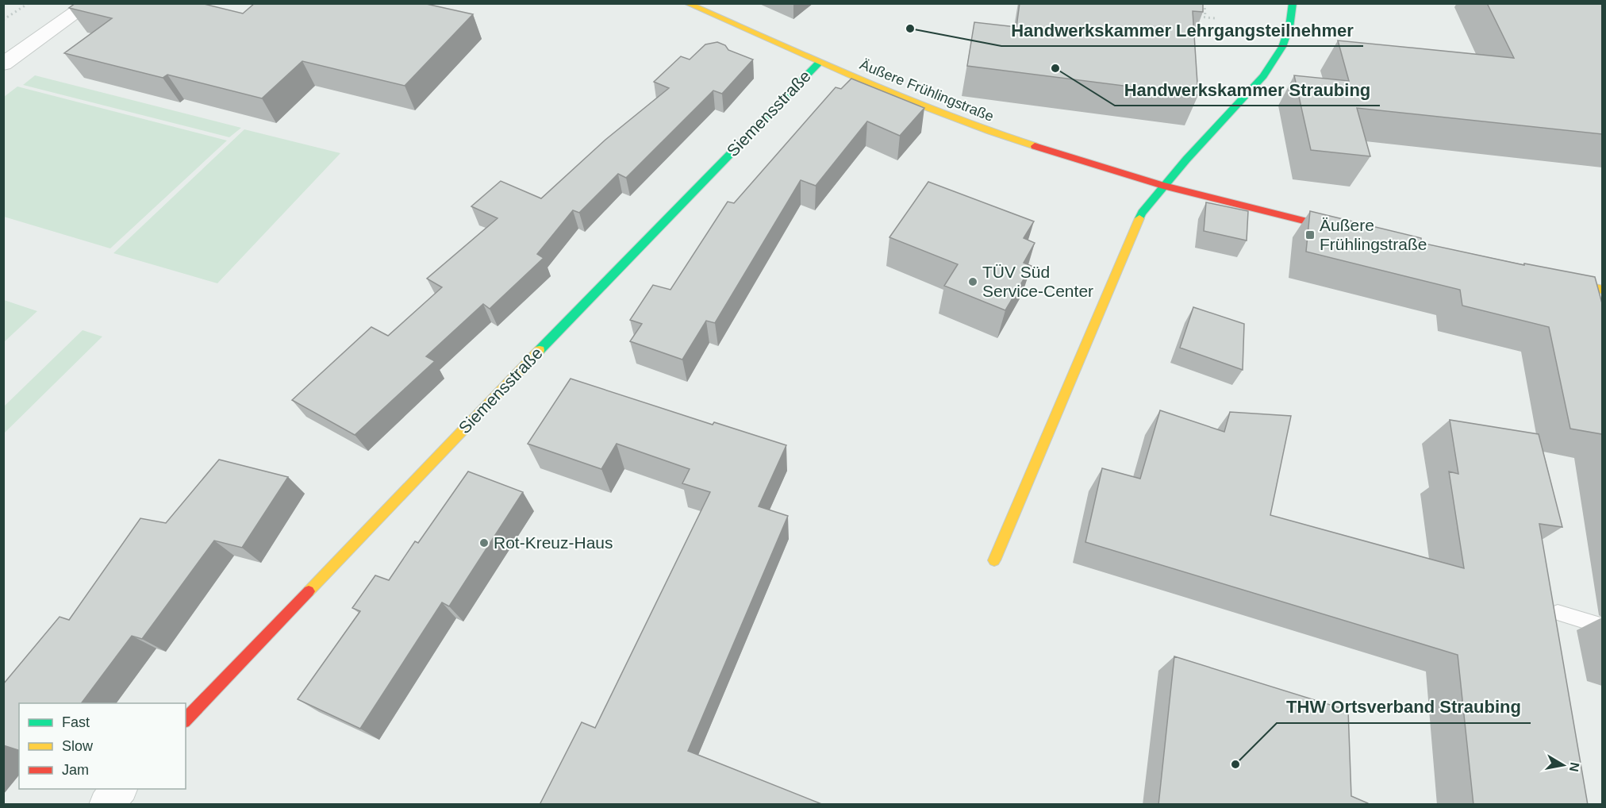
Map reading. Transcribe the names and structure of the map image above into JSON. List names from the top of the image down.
{
  "streets": {
    "street": ["Äußere Frühlingstraße", "Siemensstraße"]
  },
  "crossings": [
    ["Äußere Frühlingstraße", "Siemensstraße"]
  ],
  "places": {
    "other": [
      "Handwerkskammer Lehrgangsteilnehmer",
      "Handwerkskammer Straubing",
      "TÜV Süd Service-Center",
      "Rot-Kreuz-Haus",
      "THW Ortsverband Straubing"
    ],
    "transit": ["Äußere Frühlingstraße"]
  },
  "legend": ["Fast", "Slow", "Jam"],
  "north": "right"
}
